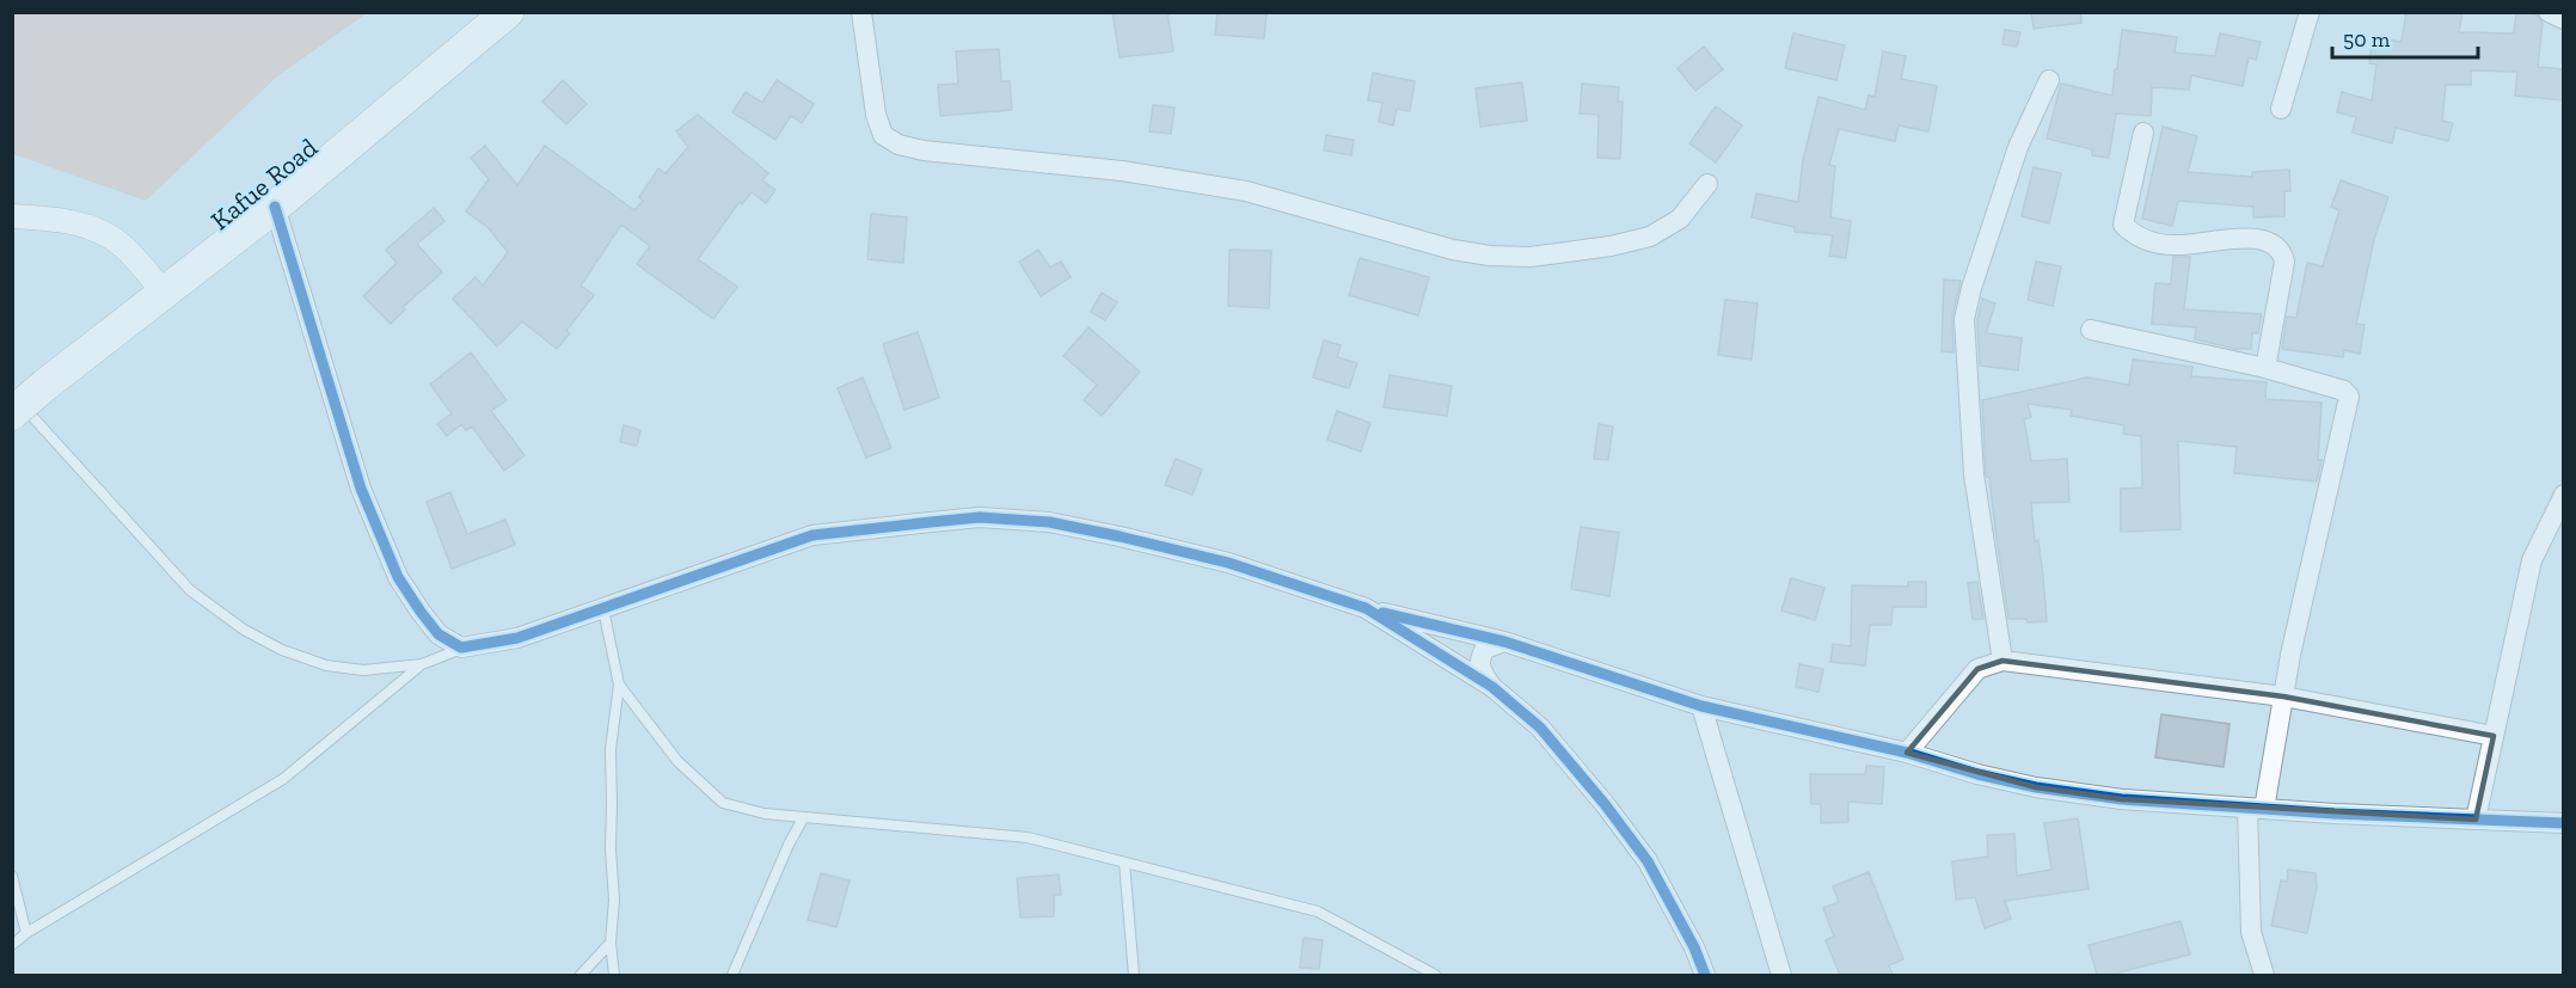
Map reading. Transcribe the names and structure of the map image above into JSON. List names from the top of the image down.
{
  "streets": {
    "highway": ["Kafue Road"]
  },
  "scale_bar": "50 m"
}
